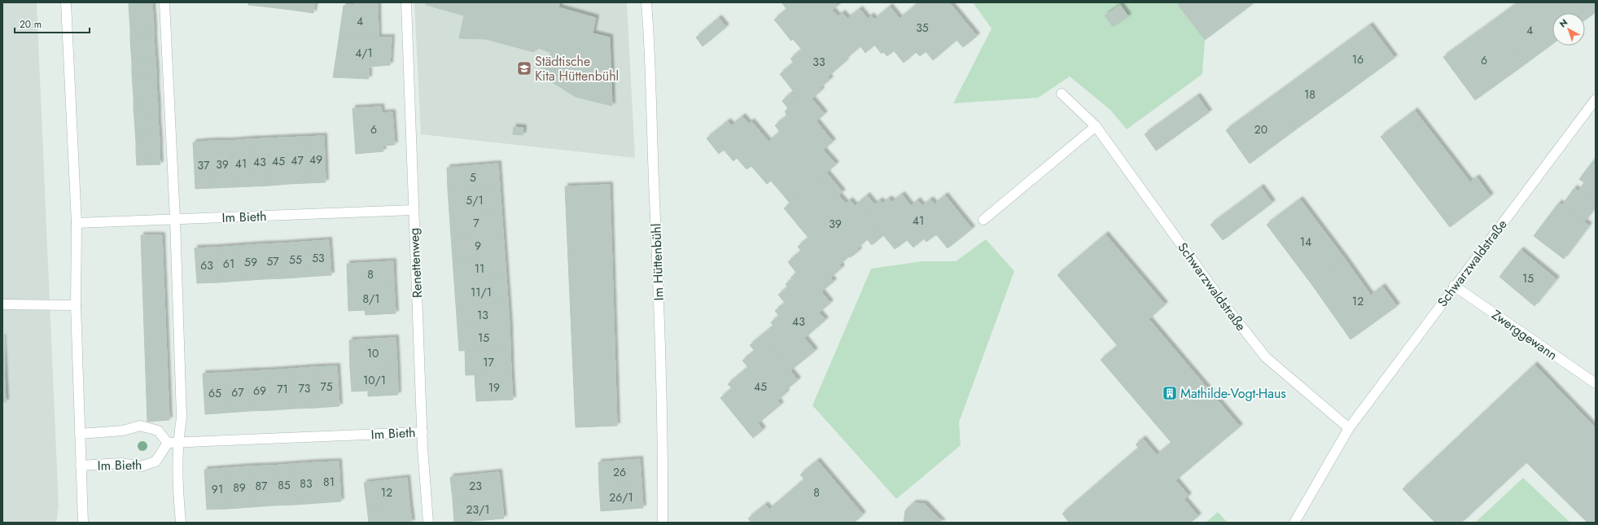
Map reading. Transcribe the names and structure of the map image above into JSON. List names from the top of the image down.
{
  "streets": {
    "street": [
      "Im Bieth",
      "Im Hüttenbühl",
      "Renettenweg",
      "Schwarzwaldstraße",
      "Zwerggewann"
    ]
  },
  "crossings": [
    ["Im Bieth", "Renettenweg"],
    ["Schwarzwaldstraße", "Zwerggewann"]
  ],
  "places": {
    "school or university": ["Städtische Kita Hüttenbühl"],
    "building": ["Mathilde-Vogt-Haus"]
  },
  "house_numbers": [
    "4",
    "35",
    "4",
    "4/1",
    "16",
    "6",
    "33",
    "18",
    "6",
    "20",
    "49",
    "47",
    "45",
    "43",
    "41",
    "39",
    "37",
    "5",
    "5/1",
    "41",
    "7",
    "39",
    "14",
    "9",
    "53",
    "55",
    "57",
    "59",
    "61",
    "63",
    "11",
    "8",
    "15",
    "11/1",
    "8/1",
    "12",
    "13",
    "43",
    "15",
    "10",
    "17",
    "10/1",
    "75",
    "45",
    "19",
    "73",
    "71",
    "69",
    "67",
    "65",
    "26",
    "81",
    "83",
    "85",
    "87",
    "23",
    "89",
    "91",
    "12",
    "8",
    "26/1",
    "23/1"
  ],
  "scale_bar": "20 m",
  "north": "top left"
}
